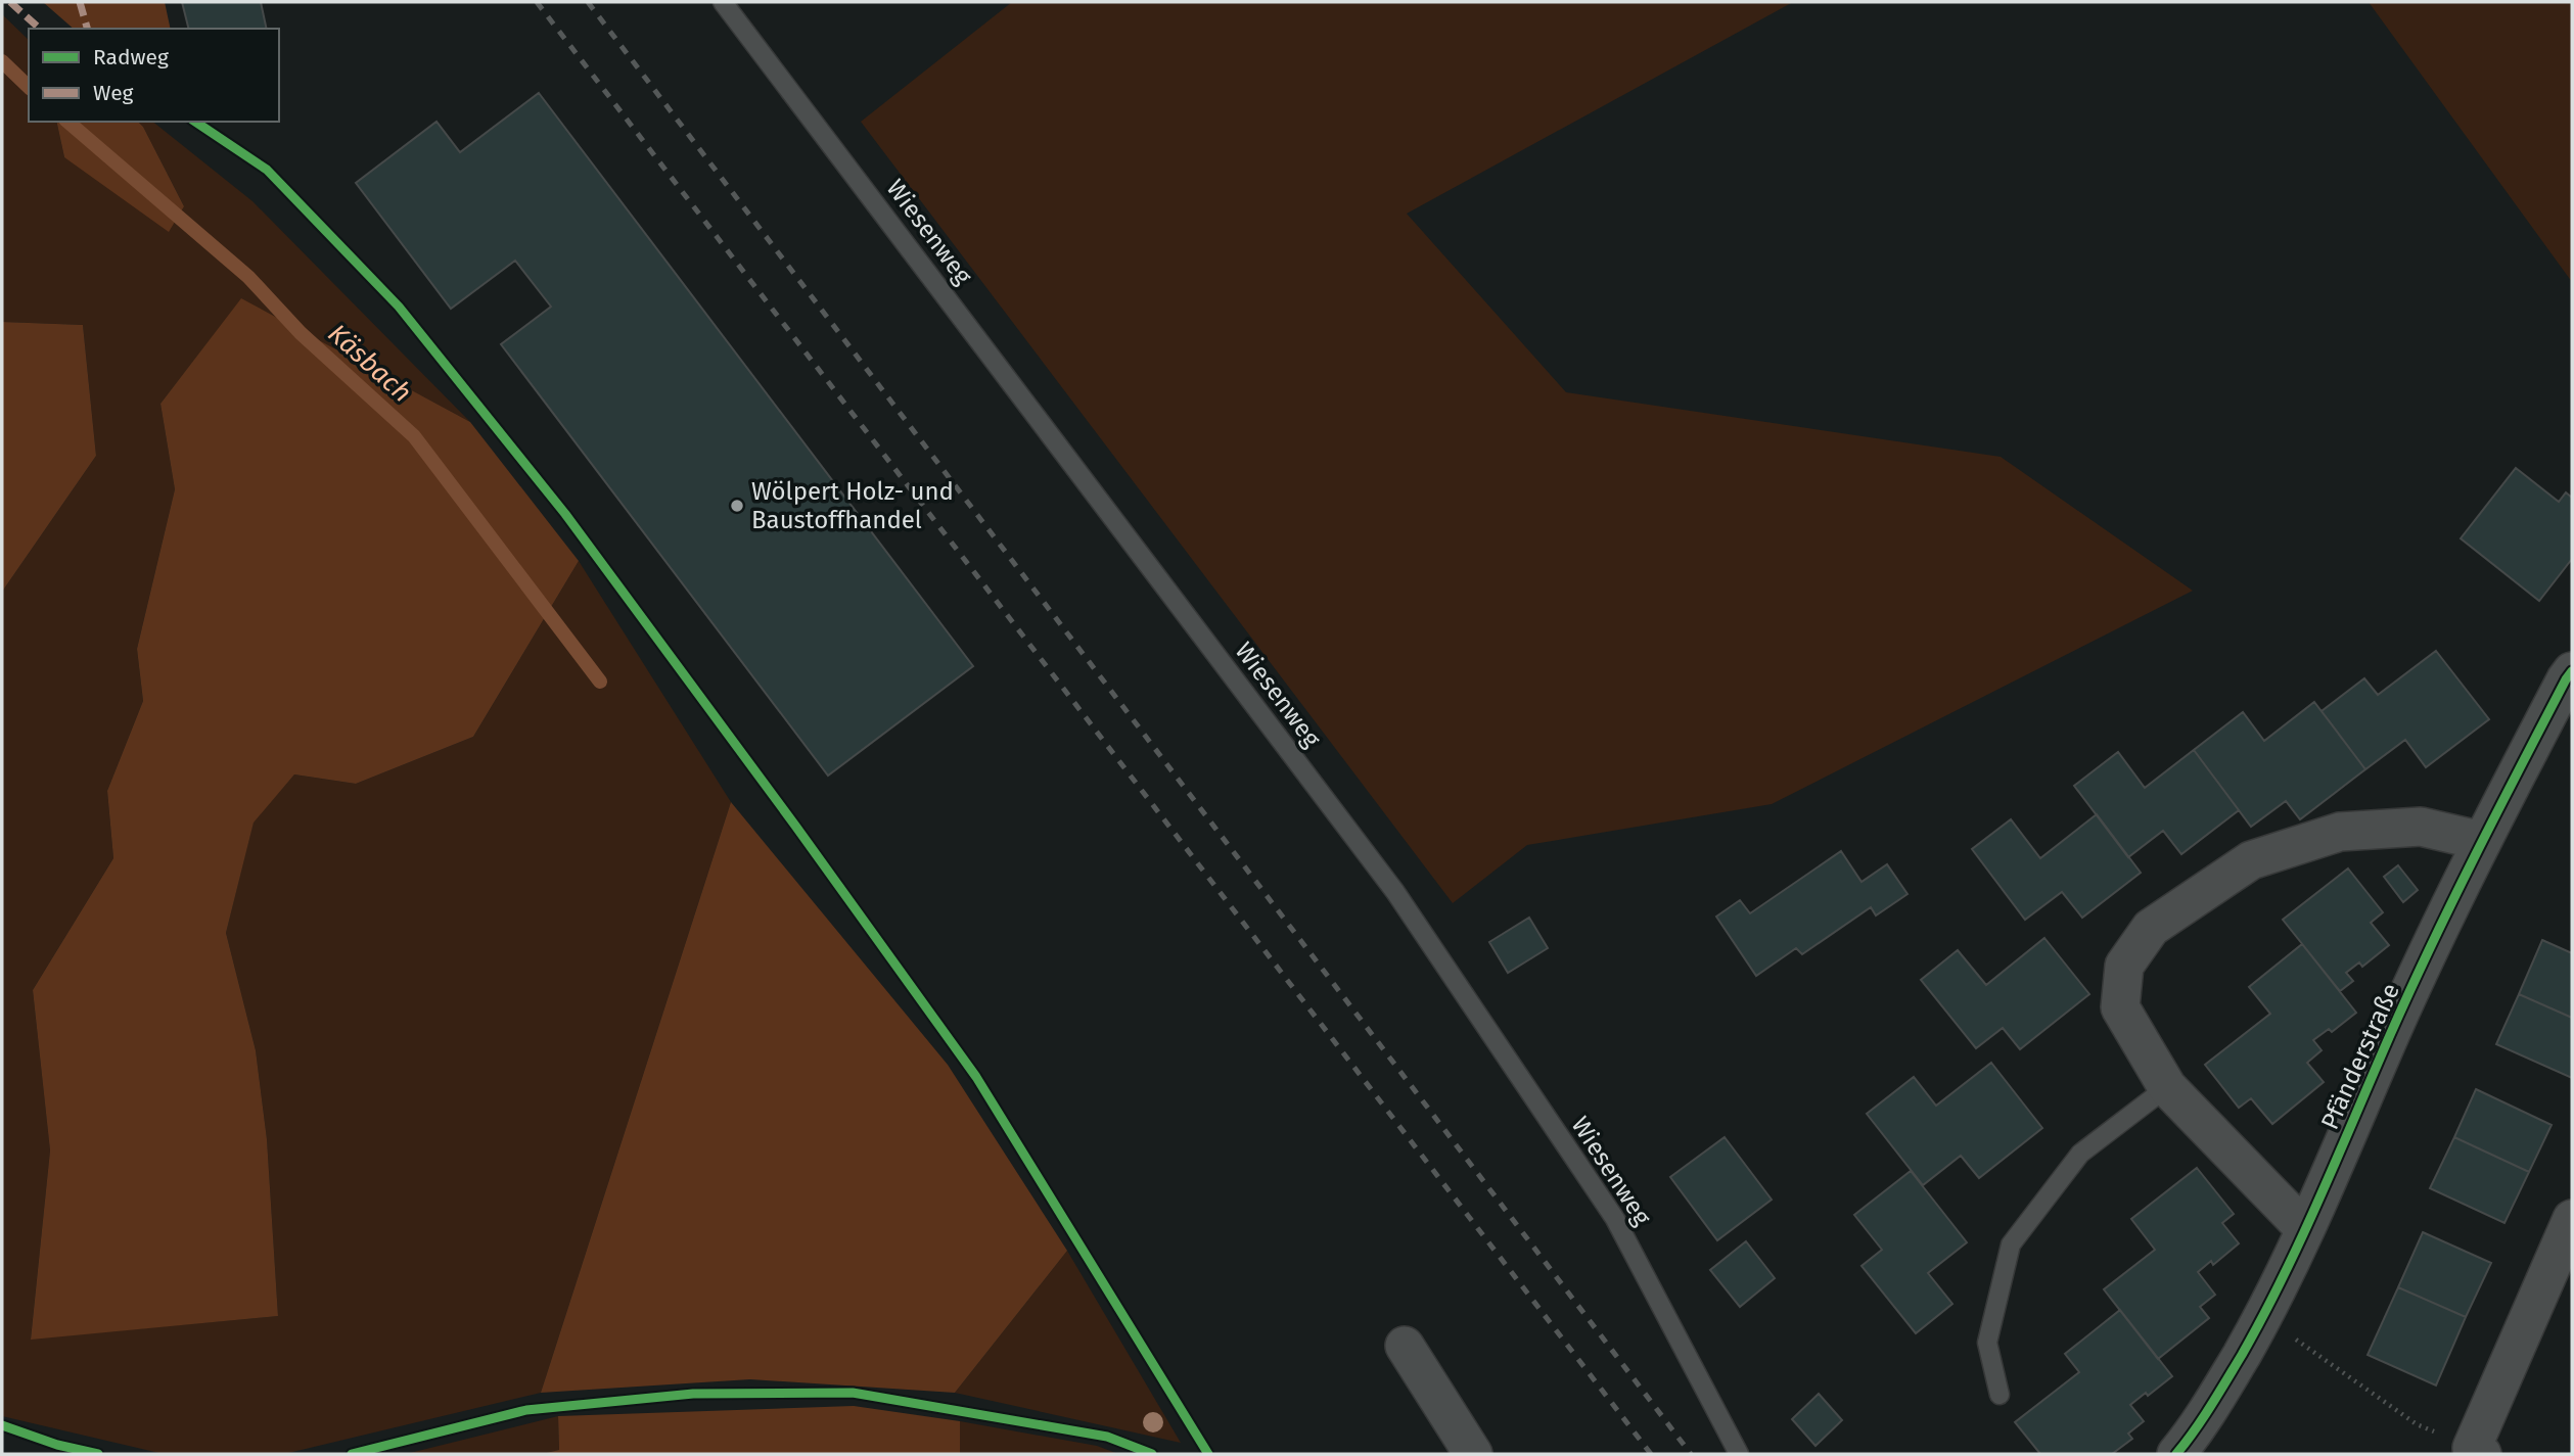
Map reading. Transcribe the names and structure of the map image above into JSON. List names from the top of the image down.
{
  "streets": {
    "street": ["Pfänderstraße"],
    "lane": ["Wiesenweg"]
  },
  "water": ["Käsbach"],
  "places": ["Wölpert Holz- und Baustoffhandel"],
  "legend": ["Radweg", "Weg"]
}
